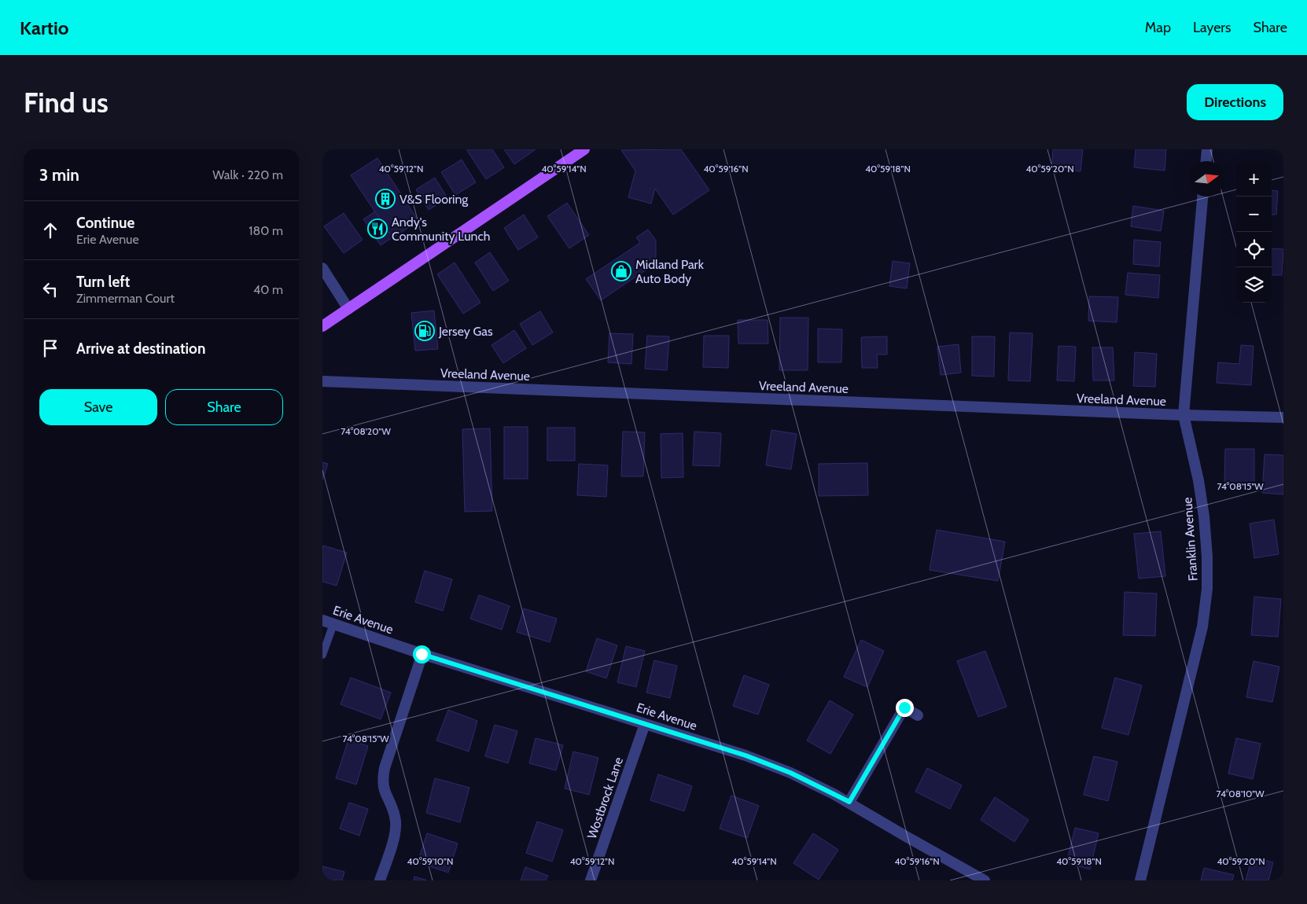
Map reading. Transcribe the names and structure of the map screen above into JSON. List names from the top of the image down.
{
  "streets": {
    "street": [
      "Vreeland Avenue",
      "Franklin Avenue",
      "Erie Avenue",
      "Wostbrock Lane"
    ]
  },
  "crossings": [
    ["Vreeland Avenue", "Franklin Avenue"],
    ["Erie Avenue", "Wostbrock Lane"]
  ],
  "places": {
    "building": ["V&S Flooring"],
    "restaurant": ["Andy's Community Lunch"],
    "shop": ["Midland Park Auto Body"],
    "fuel station": ["Jersey Gas"]
  },
  "north": "right",
  "page": {
    "header": "Kartio",
    "nav": ["Map", "Layers", "Share"],
    "buttons": [
      "Directions",
      ["Save", "Share"]
    ],
    "title": "Find us",
    "heading": ["3 min", "Walk · 220 m"],
    "map_buttons": ["+", "−"],
    "list": [
      ["Continue", "Erie Avenue", "180 m"],
      ["Turn left", "Zimmerman Court", "40 m"],
      "Arrive at destination"
    ]
  },
  "coordinates": [
    "40°59'12\"N",
    "40°59'14\"N",
    "40°59'16\"N",
    "40°59'18\"N",
    "40°59'20\"N",
    "74°08'20\"W",
    "74°08'15\"W",
    "74°08'10\"W",
    "40°59'10\"N"
  ]
}
